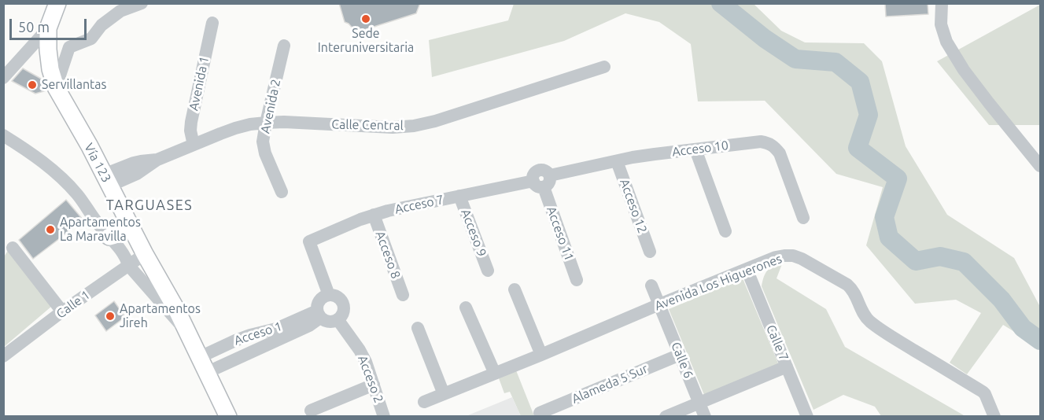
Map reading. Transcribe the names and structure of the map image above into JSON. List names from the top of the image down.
{
  "streets": {
    "main road": ["Vía 123"],
    "street": [
      "Avenida 1",
      "Avenida 2",
      "Calle Central",
      "Acceso 10",
      "Acceso 7",
      "Acceso 12",
      "Acceso 9",
      "Acceso 11",
      "Acceso 8",
      "Avenida Los Higuerones",
      "Calle 1",
      "Acceso 1",
      "Calle 7",
      "Calle 6",
      "Acceso 2",
      "Alameda 5 Sur"
    ]
  },
  "crossings": [
    ["Avenida 1", "Calle Central"],
    ["Avenida 2", "Calle Central"],
    ["Calle Central", "Vía 123"],
    ["Acceso 10", "Acceso 7"],
    ["Acceso 10", "Acceso 12"],
    ["Acceso 10", "Acceso 11"],
    ["Vía 123", "Calle 1"],
    ["Vía 123", "Acceso 1"],
    ["Acceso 7", "Acceso 9"],
    ["Acceso 7", "Acceso 11"],
    ["Acceso 7", "Acceso 8"],
    ["Acceso 7", "Acceso 1"],
    ["Acceso 7", "Acceso 2"],
    ["Avenida Los Higuerones", "Calle 7"],
    ["Avenida Los Higuerones", "Calle 6"],
    ["Acceso 1", "Acceso 2"],
    ["Calle 6", "Alameda 5 Sur"]
  ],
  "districts": ["TARGUASES"],
  "places": [
    "Sede Interuniversitaria",
    "Servillantas",
    "Apartamentos La Maravilla",
    "Apartamentos Jireh"
  ],
  "scale_bar": "50 m"
}
